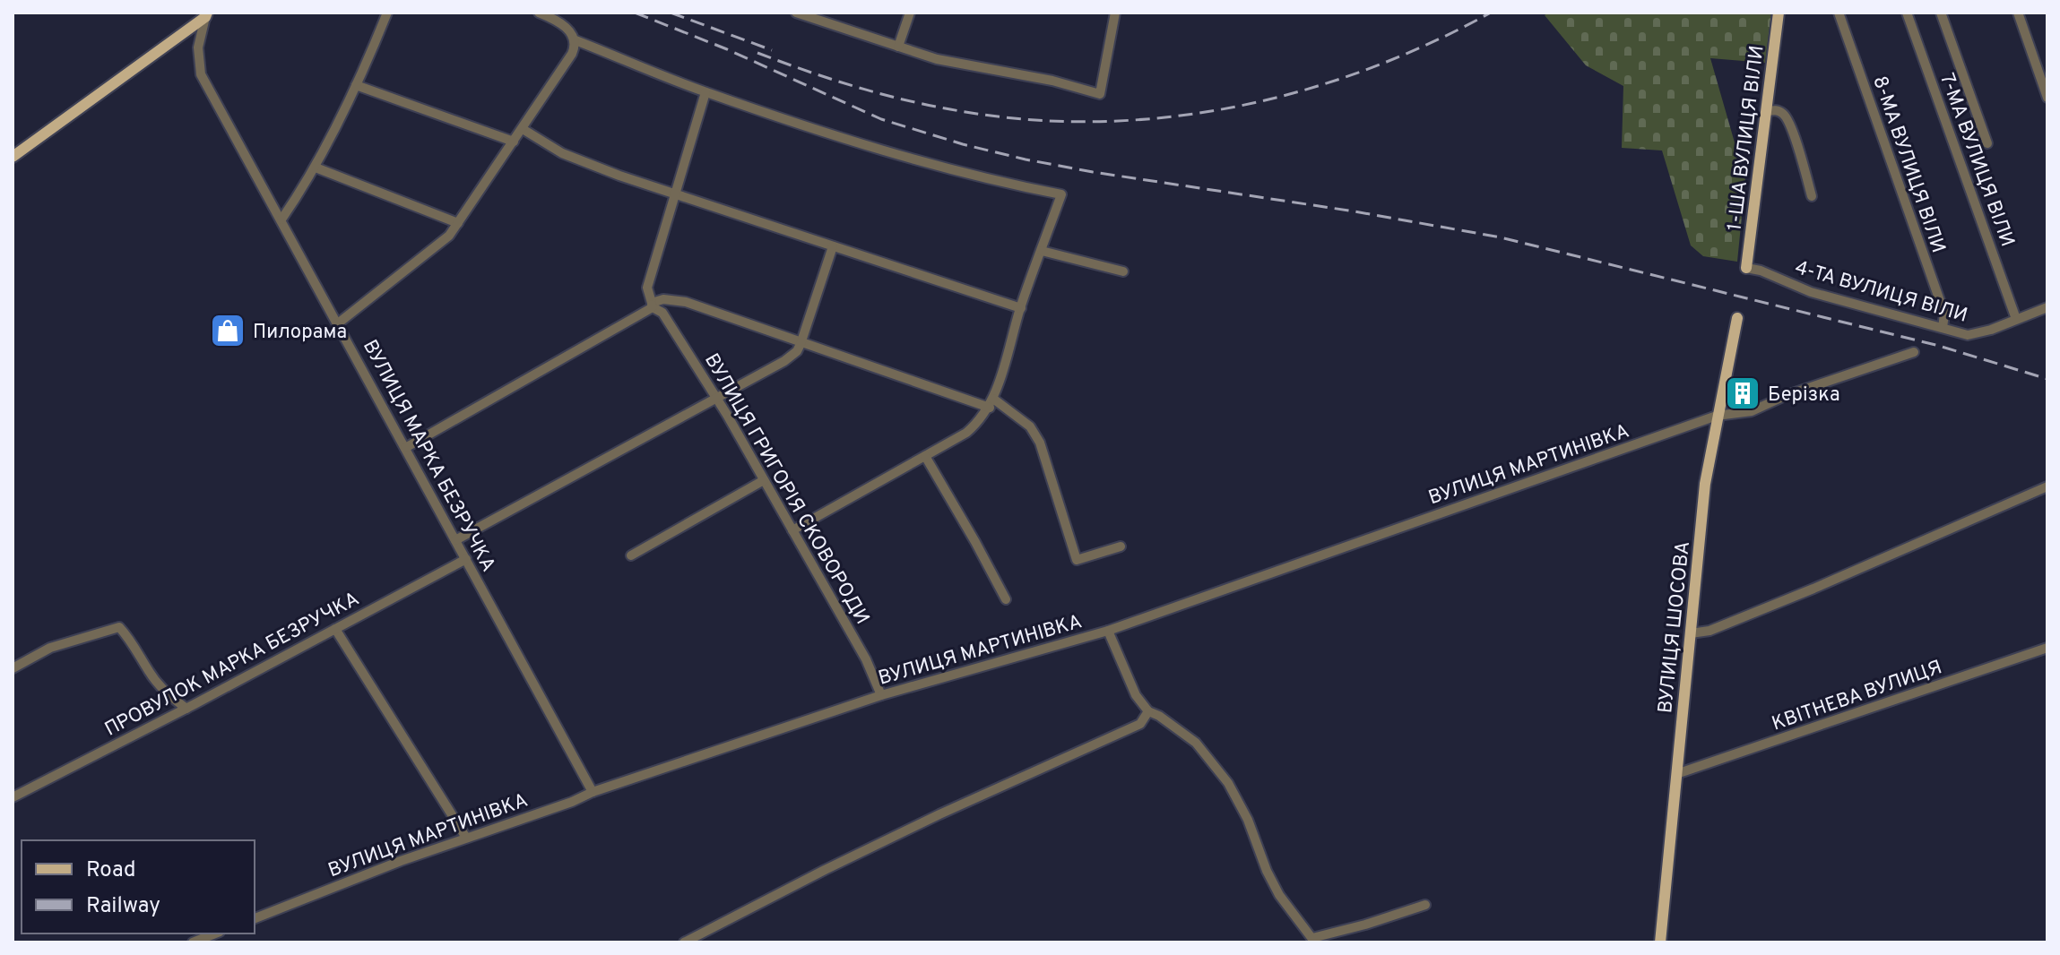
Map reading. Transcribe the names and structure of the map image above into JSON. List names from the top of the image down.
{
  "streets": {
    "main road": ["1-ША ВУЛИЦЯ ВІЛИ", "ВУЛИЦЯ ШОСОВА"],
    "street": [
      "7-МА ВУЛИЦЯ ВІЛИ",
      "8-МА ВУЛИЦЯ ВІЛИ",
      "4-ТА ВУЛИЦЯ ВІЛИ",
      "ВУЛИЦЯ МАРКА БЕЗРУЧКА",
      "ВУЛИЦЯ МАРТИНІВКА",
      "ВУЛИЦЯ ГРИГОРІЯ СКОВОРОДИ",
      "ПРОВУЛОК МАРКА БЕЗРУЧКА",
      "КВІТНЕВА ВУЛИЦЯ"
    ]
  },
  "crossings": [
    ["1-ША ВУЛИЦЯ ВІЛИ", "4-ТА ВУЛИЦЯ ВІЛИ"],
    ["7-МА ВУЛИЦЯ ВІЛИ", "4-ТА ВУЛИЦЯ ВІЛИ"],
    ["8-МА ВУЛИЦЯ ВІЛИ", "4-ТА ВУЛИЦЯ ВІЛИ"],
    ["ВУЛИЦЯ МАРКА БЕЗРУЧКА", "ВУЛИЦЯ МАРТИНІВКА"],
    ["ВУЛИЦЯ МАРКА БЕЗРУЧКА", "ПРОВУЛОК МАРКА БЕЗРУЧКА"],
    ["ВУЛИЦЯ МАРТИНІВКА", "ВУЛИЦЯ ГРИГОРІЯ СКОВОРОДИ"],
    ["ВУЛИЦЯ МАРТИНІВКА", "ВУЛИЦЯ ШОСОВА"],
    ["ВУЛИЦЯ ШОСОВА", "КВІТНЕВА ВУЛИЦЯ"]
  ],
  "places": {
    "shop": ["Пилорама"],
    "building": ["Берізка"]
  },
  "legend": ["Road", "Railway"]
}
